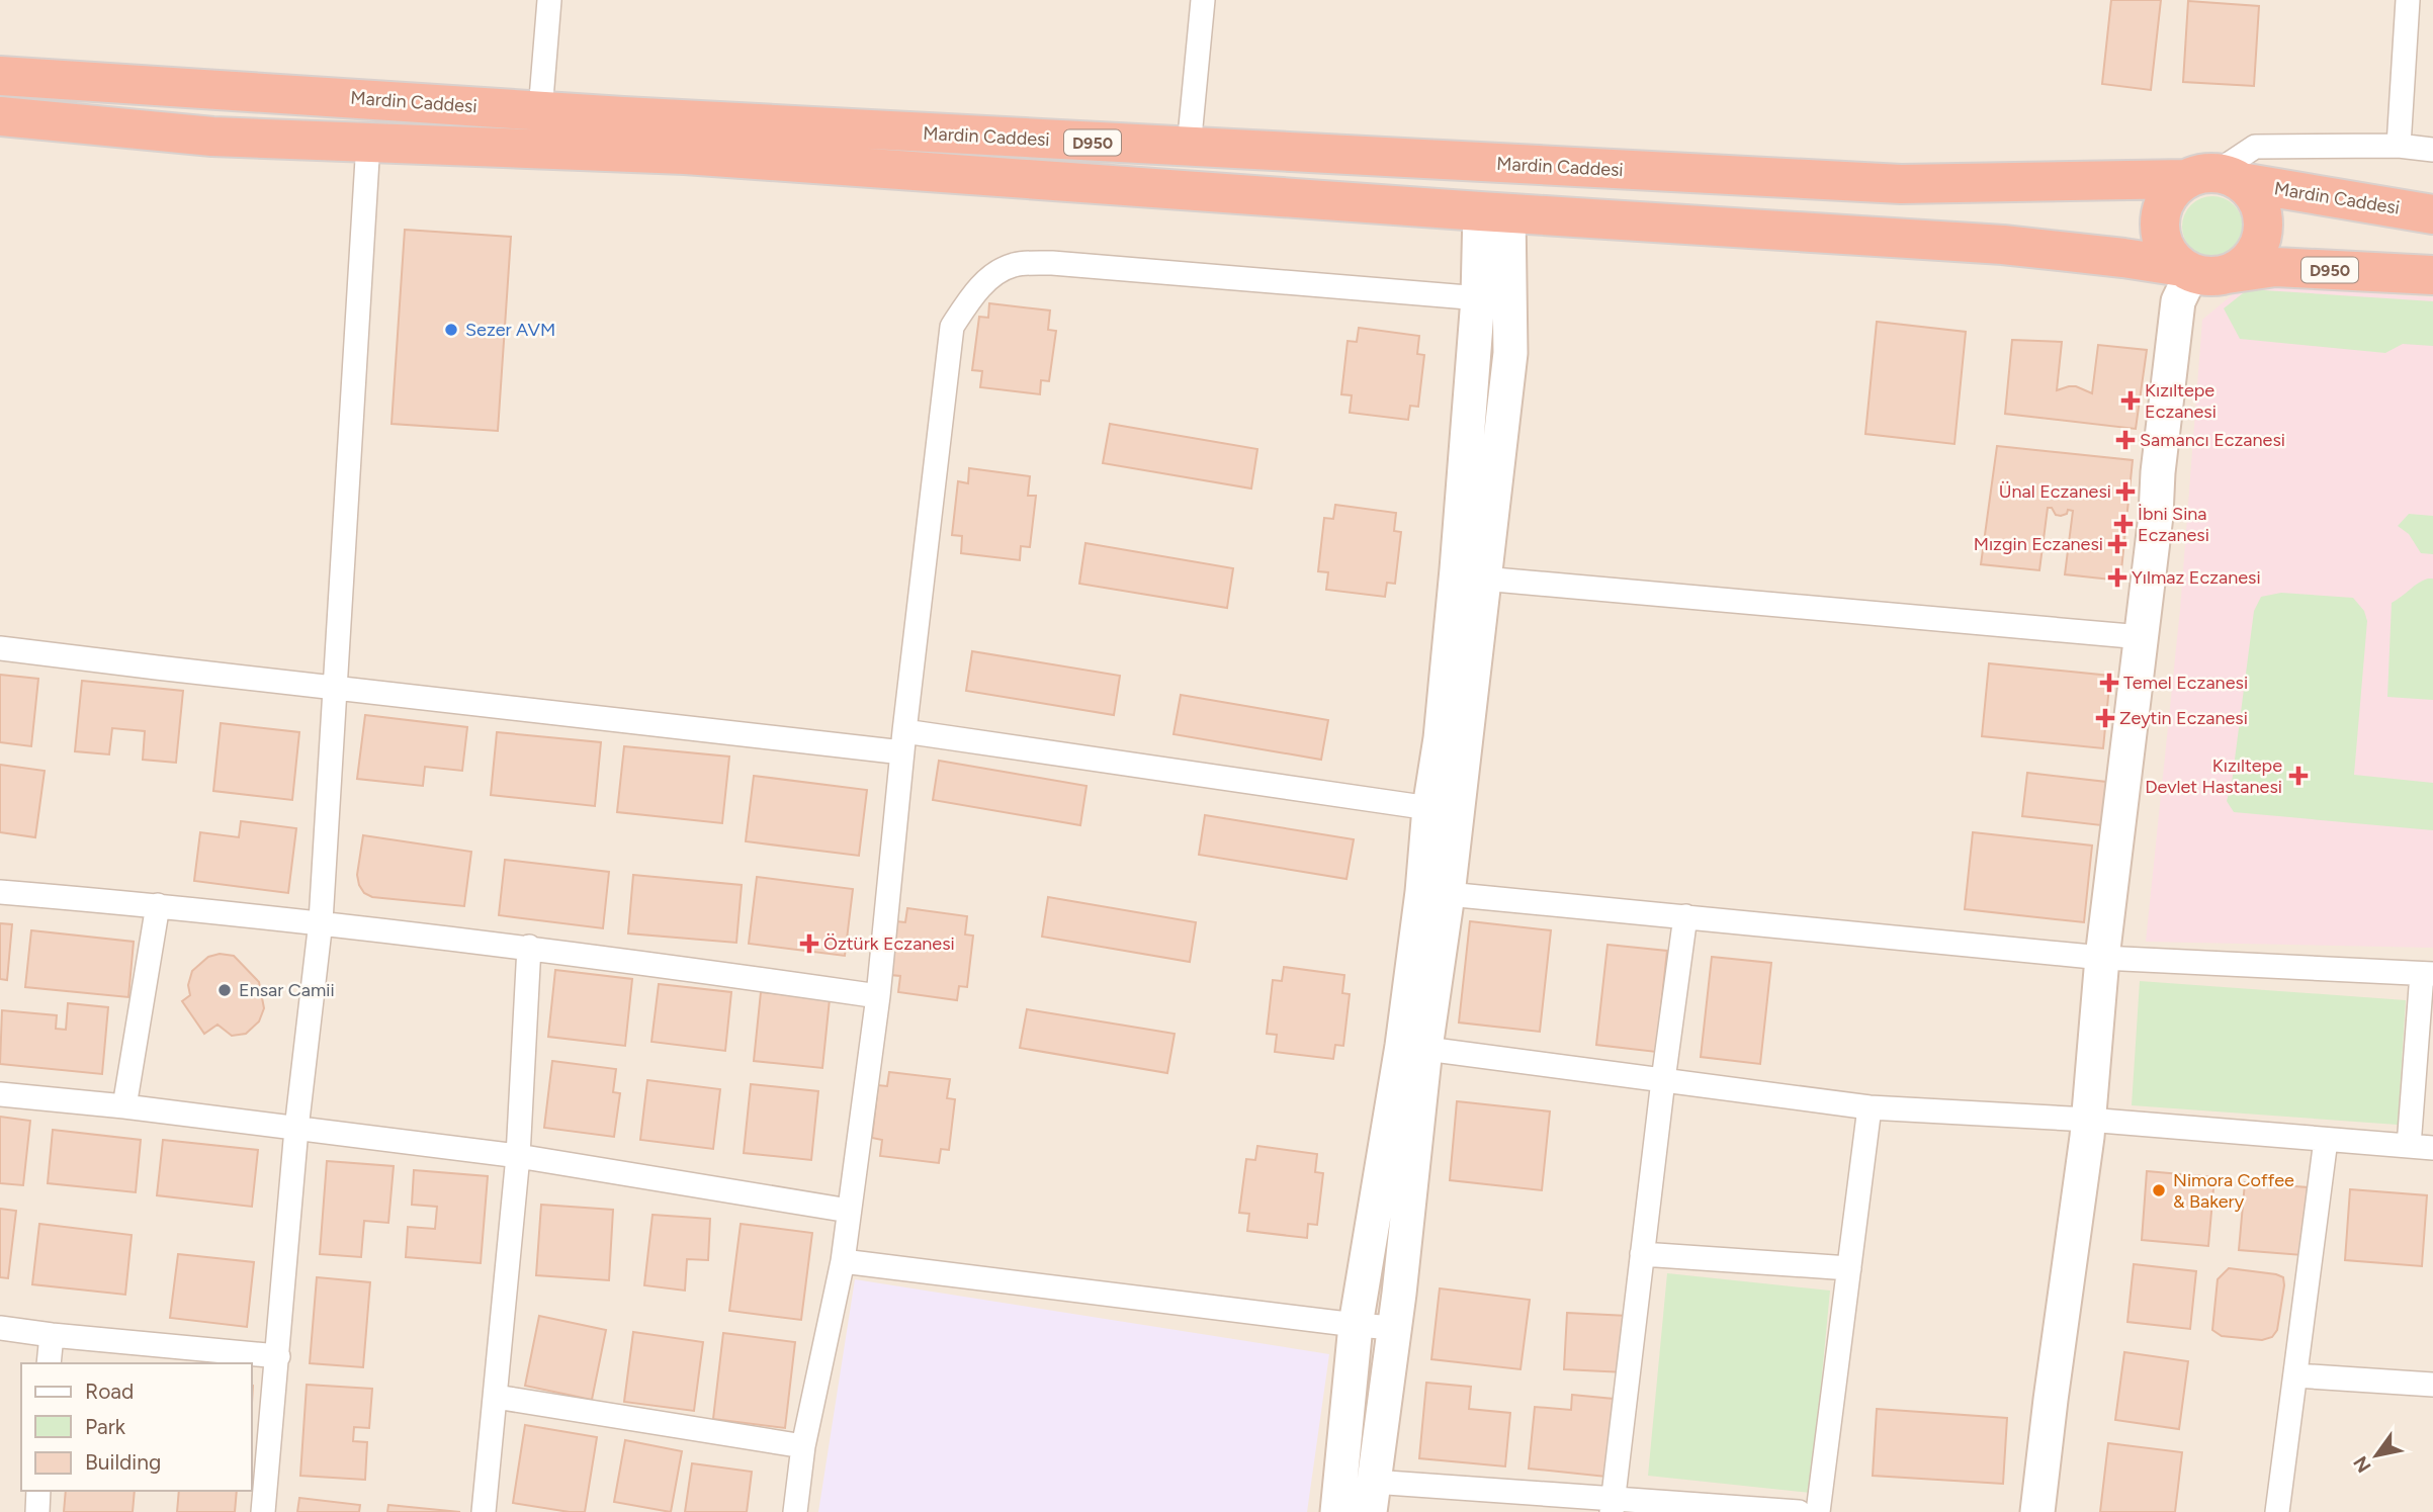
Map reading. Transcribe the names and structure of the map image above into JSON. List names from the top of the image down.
{
  "streets": {
    "highway": ["Mardin Caddesi", "D950"]
  },
  "crossings": [
    ["Mardin Caddesi", "D950"]
  ],
  "places": {
    "other": ["Sezer AVM", "Ensar Camii", "Nimora Coffee & Bakery"],
    "health": [
      "Kızıltepe Eczanesi",
      "Samancı Eczanesi",
      "Ünal Eczanesi",
      "İbni Sina Eczanesi",
      "Mızgin Eczanesi",
      "Yılmaz Eczanesi",
      "Temel Eczanesi",
      "Zeytin Eczanesi",
      "Kızıltepe Devlet Hastanesi",
      "Öztürk Eczanesi"
    ]
  },
  "legend": ["Road", "Park", "Building"],
  "north": "bottom left"
}
